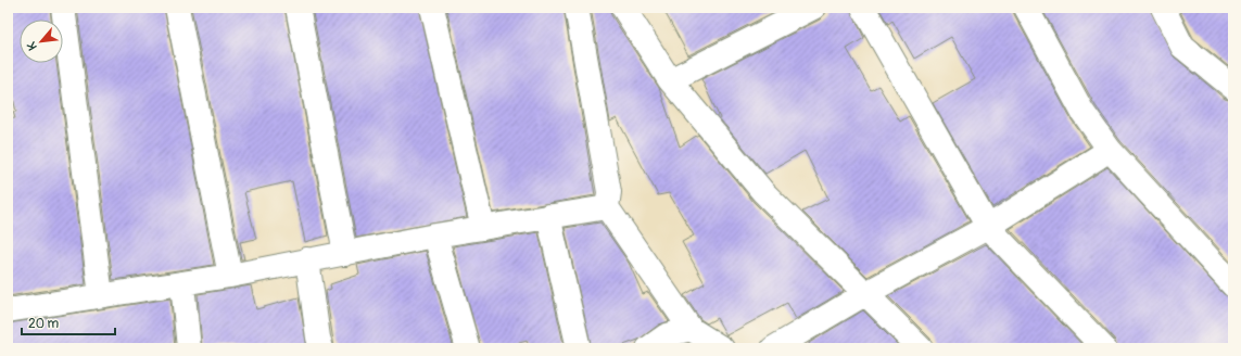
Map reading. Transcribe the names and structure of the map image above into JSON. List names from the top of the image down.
{
  "scale_bar": "20 m",
  "north": "bottom left"
}
